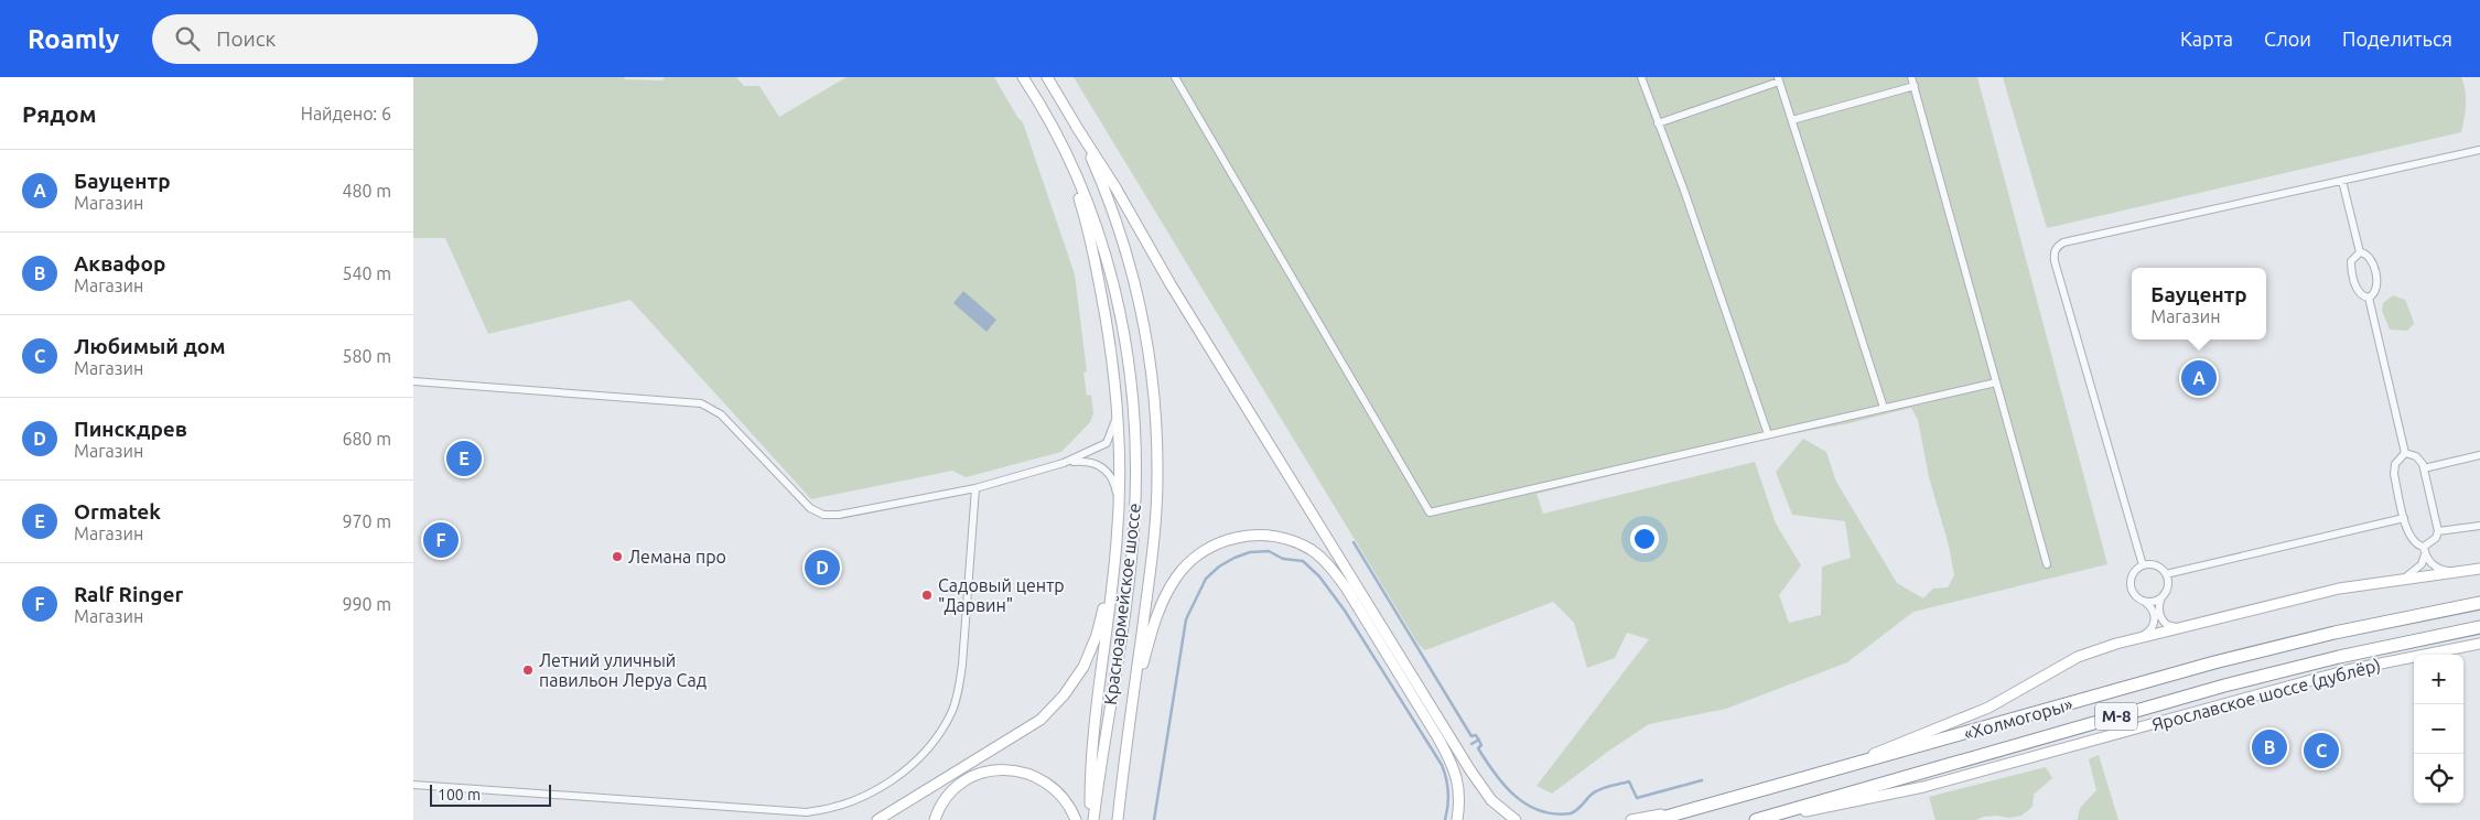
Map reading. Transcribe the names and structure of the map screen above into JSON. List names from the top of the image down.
{
  "streets": {
    "highway": ["М-8", "«Холмогоры»"],
    "main road": ["Красноармейское шоссе", "Ярославское шоссе (дублёр)"]
  },
  "crossings": [
    ["Ярославское шоссе (дублёр)", "«Холмогоры»"]
  ],
  "places": ["Лемана про", "Садовый центр \"Дарвин\"", "Летний уличный павильон Леруа Сад"],
  "scale_bar": "100 m",
  "page": {
    "header": "Roamly",
    "search": "Поиск",
    "nav": ["Карта", "Слои", "Поделиться"],
    "heading": ["Рядом", "Найдено: 6"],
    "list": [
      {
        "mark": "A",
        "name": "Бауцентр",
        "note": "Магазин",
        "value": "480 m"
      },
      {
        "mark": "B",
        "name": "Аквафор",
        "note": "Магазин",
        "value": "540 m"
      },
      {
        "mark": "C",
        "name": "Любимый дом",
        "note": "Магазин",
        "value": "580 m"
      },
      {
        "mark": "D",
        "name": "Пинскдрев",
        "note": "Магазин",
        "value": "680 m"
      },
      {
        "mark": "E",
        "name": "Ormatek",
        "note": "Магазин",
        "value": "970 m"
      },
      {
        "mark": "F",
        "name": "Ralf Ringer",
        "note": "Магазин",
        "value": "990 m"
      }
    ],
    "popup": ["Бауцентр", "Магазин"],
    "pins": [
      "A",
      "E",
      "F",
      "D",
      "B",
      "C"
    ],
    "map_buttons": ["+", "−"],
    "scale": "100 m"
  }
}
